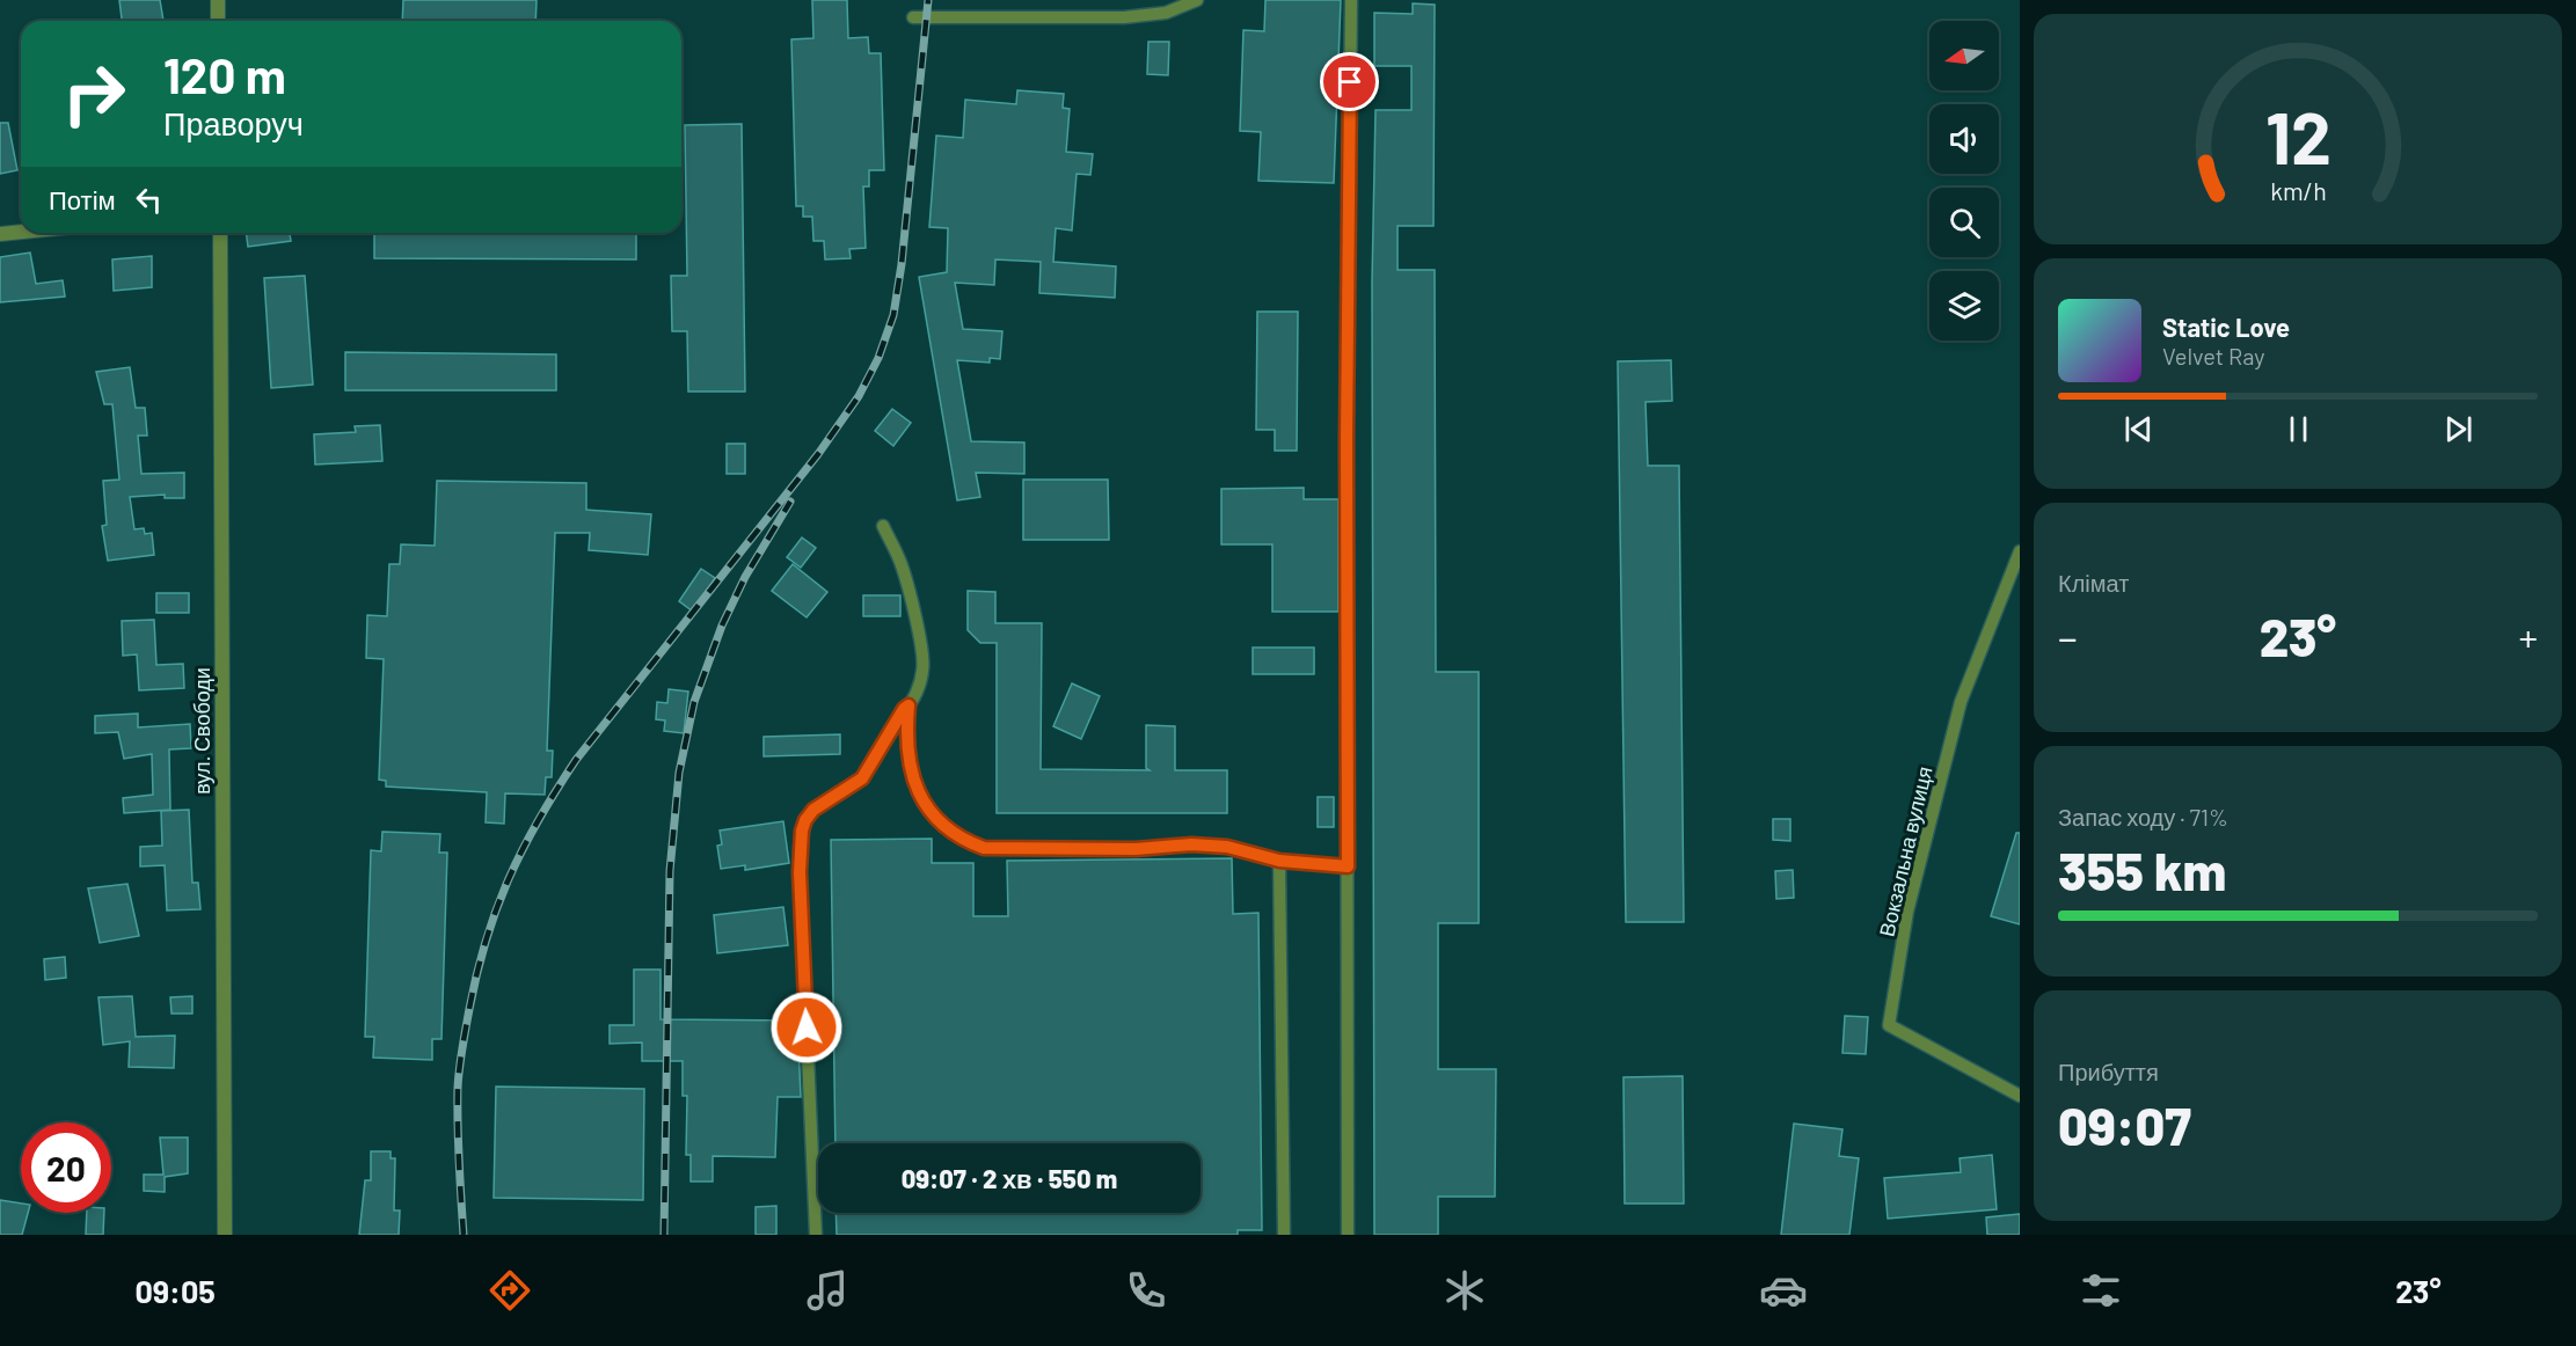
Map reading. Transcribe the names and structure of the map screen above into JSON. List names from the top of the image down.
{
  "streets": {
    "street": ["вул. Свободи"],
    "lane": ["Вокзальна вулиця"]
  },
  "north": "left",
  "page": {
    "turn": ["120 m", "Праворуч"],
    "then": "Потім",
    "song": ["Static Love", "Velvet Ray"],
    "tile": [
      "Клімат",
      ["Запас ходу · 71%", "355 km"],
      ["Прибуття", "09:07"]
    ],
    "heat": ["−", "23°", "+"],
    "limit": "20",
    "trip": "09:07 · 2 хв · 550 m",
    "tabs": ["09:05", "23°"],
    "gauge": ["12", "km/h"]
  }
}
